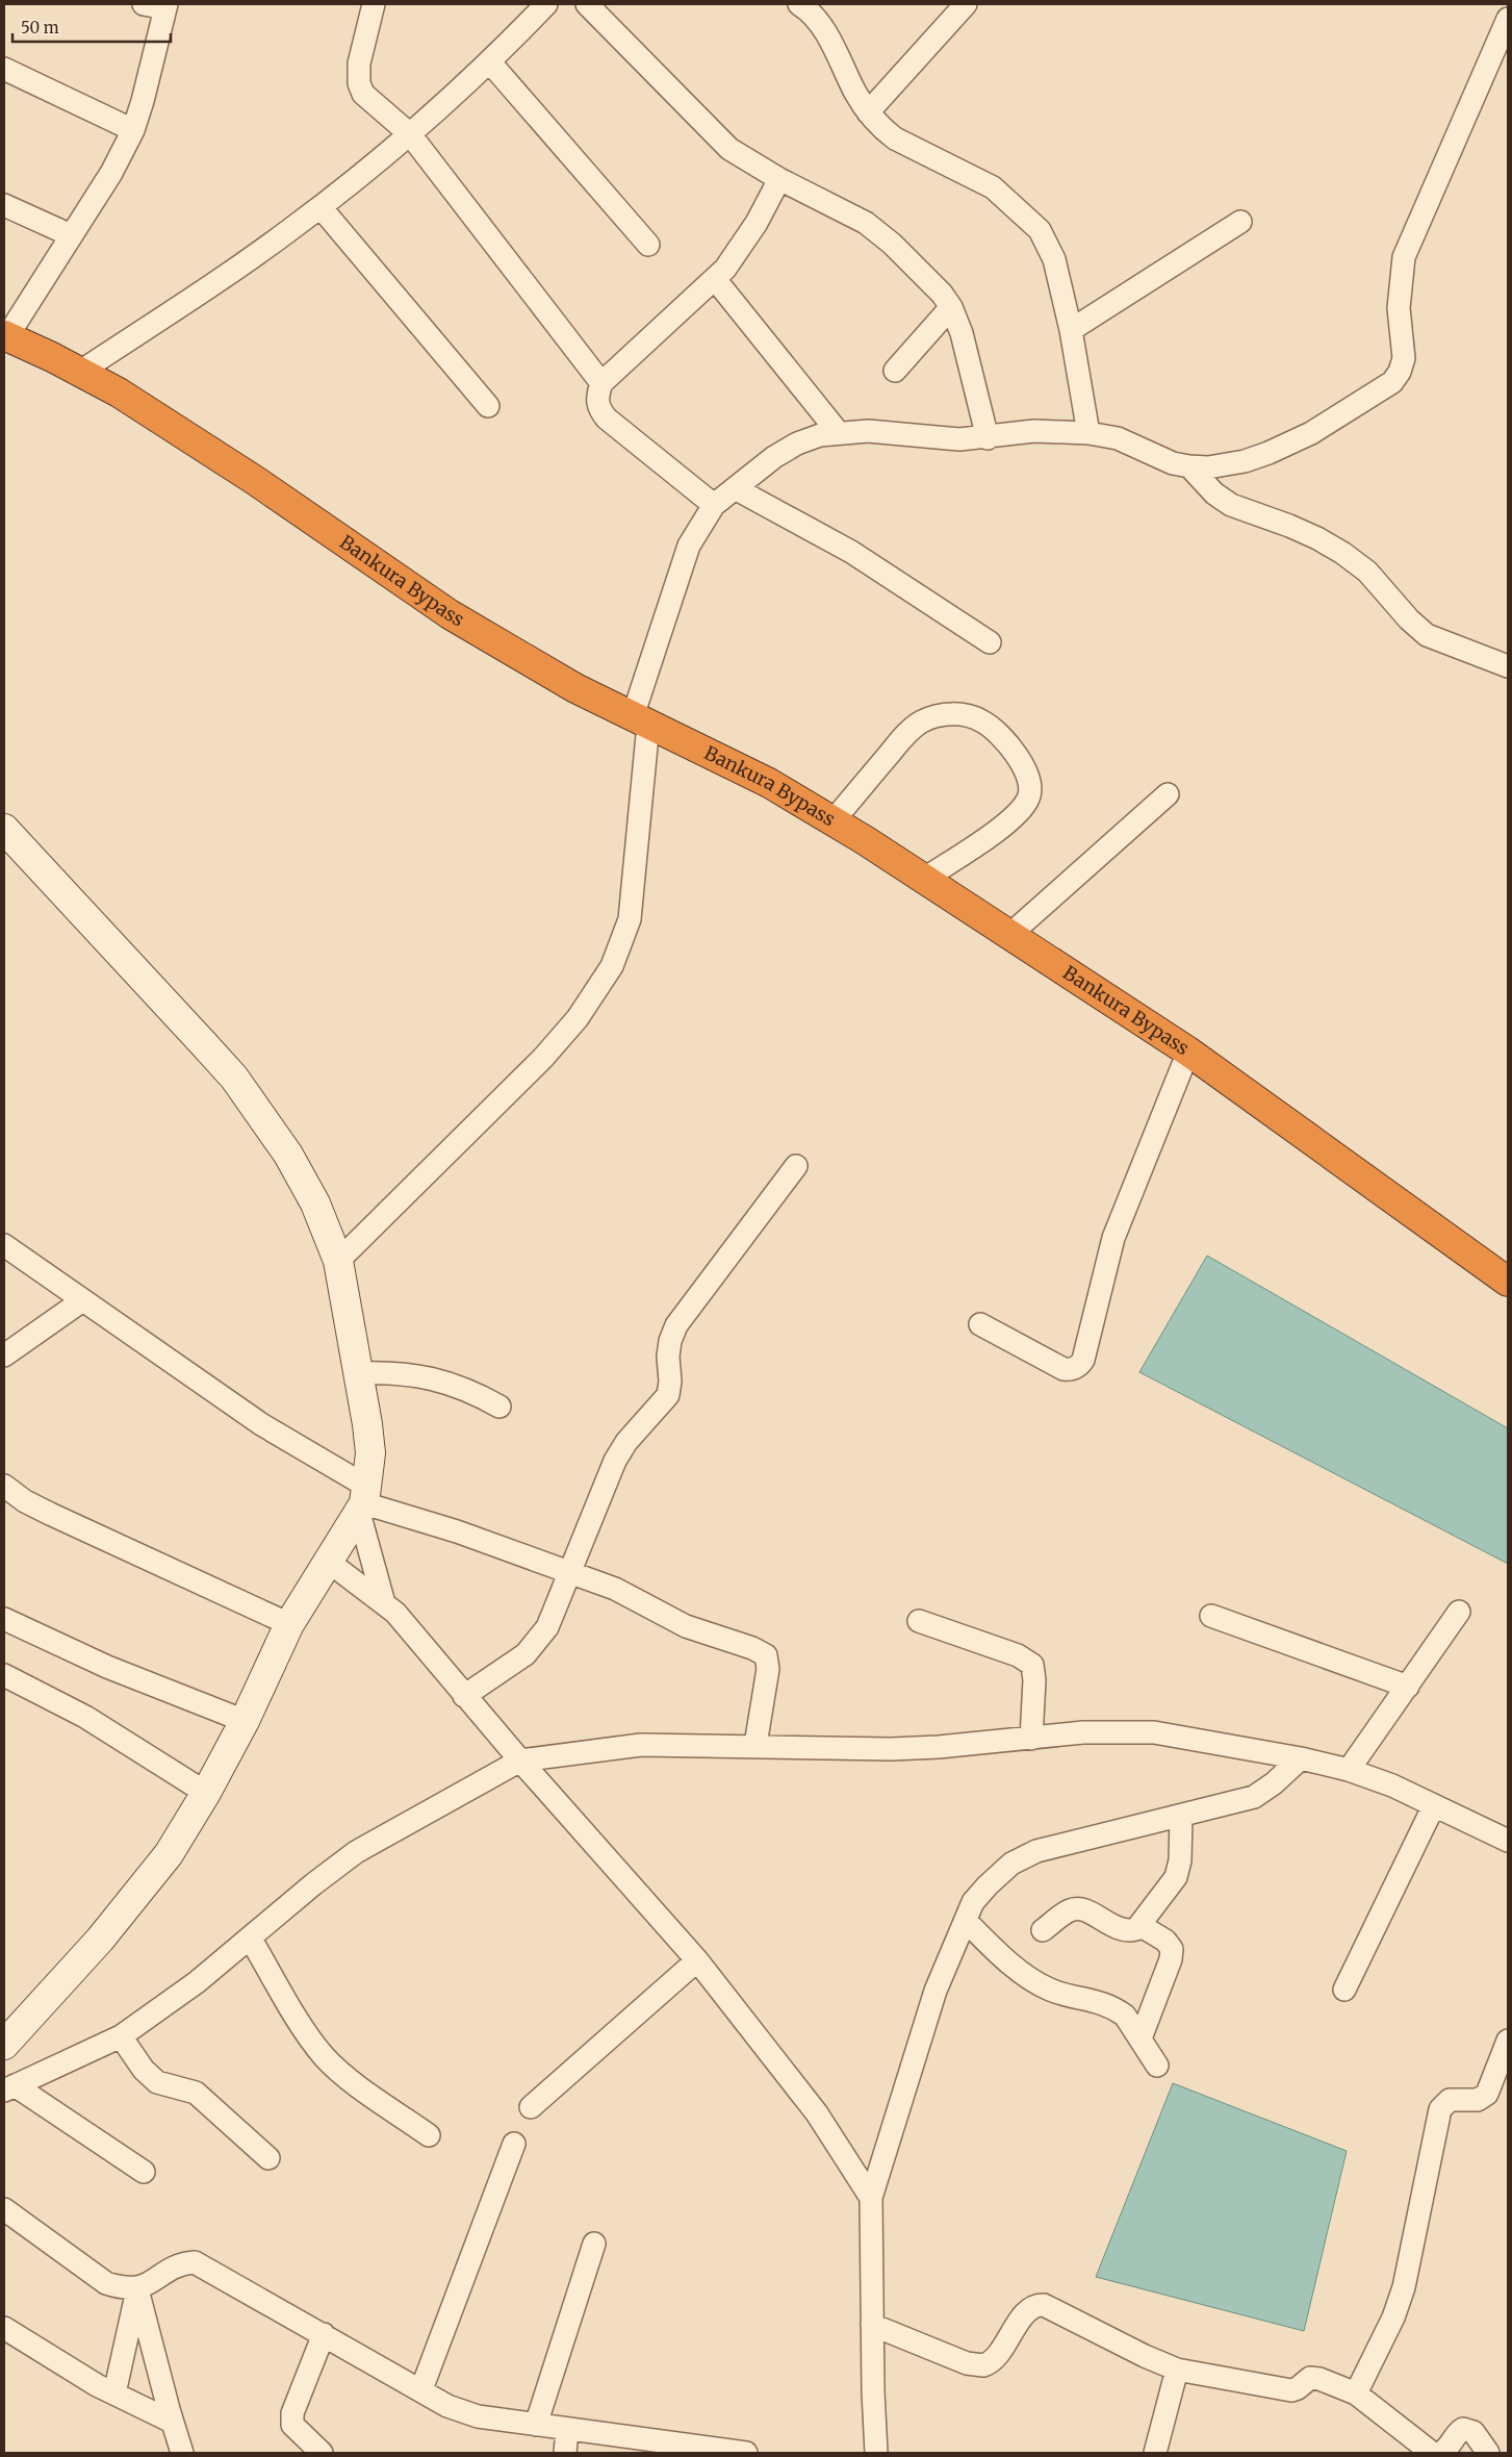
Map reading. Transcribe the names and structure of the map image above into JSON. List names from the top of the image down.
{
  "streets": {
    "highway": ["Bankura Bypass"]
  },
  "scale_bar": "50 m"
}
